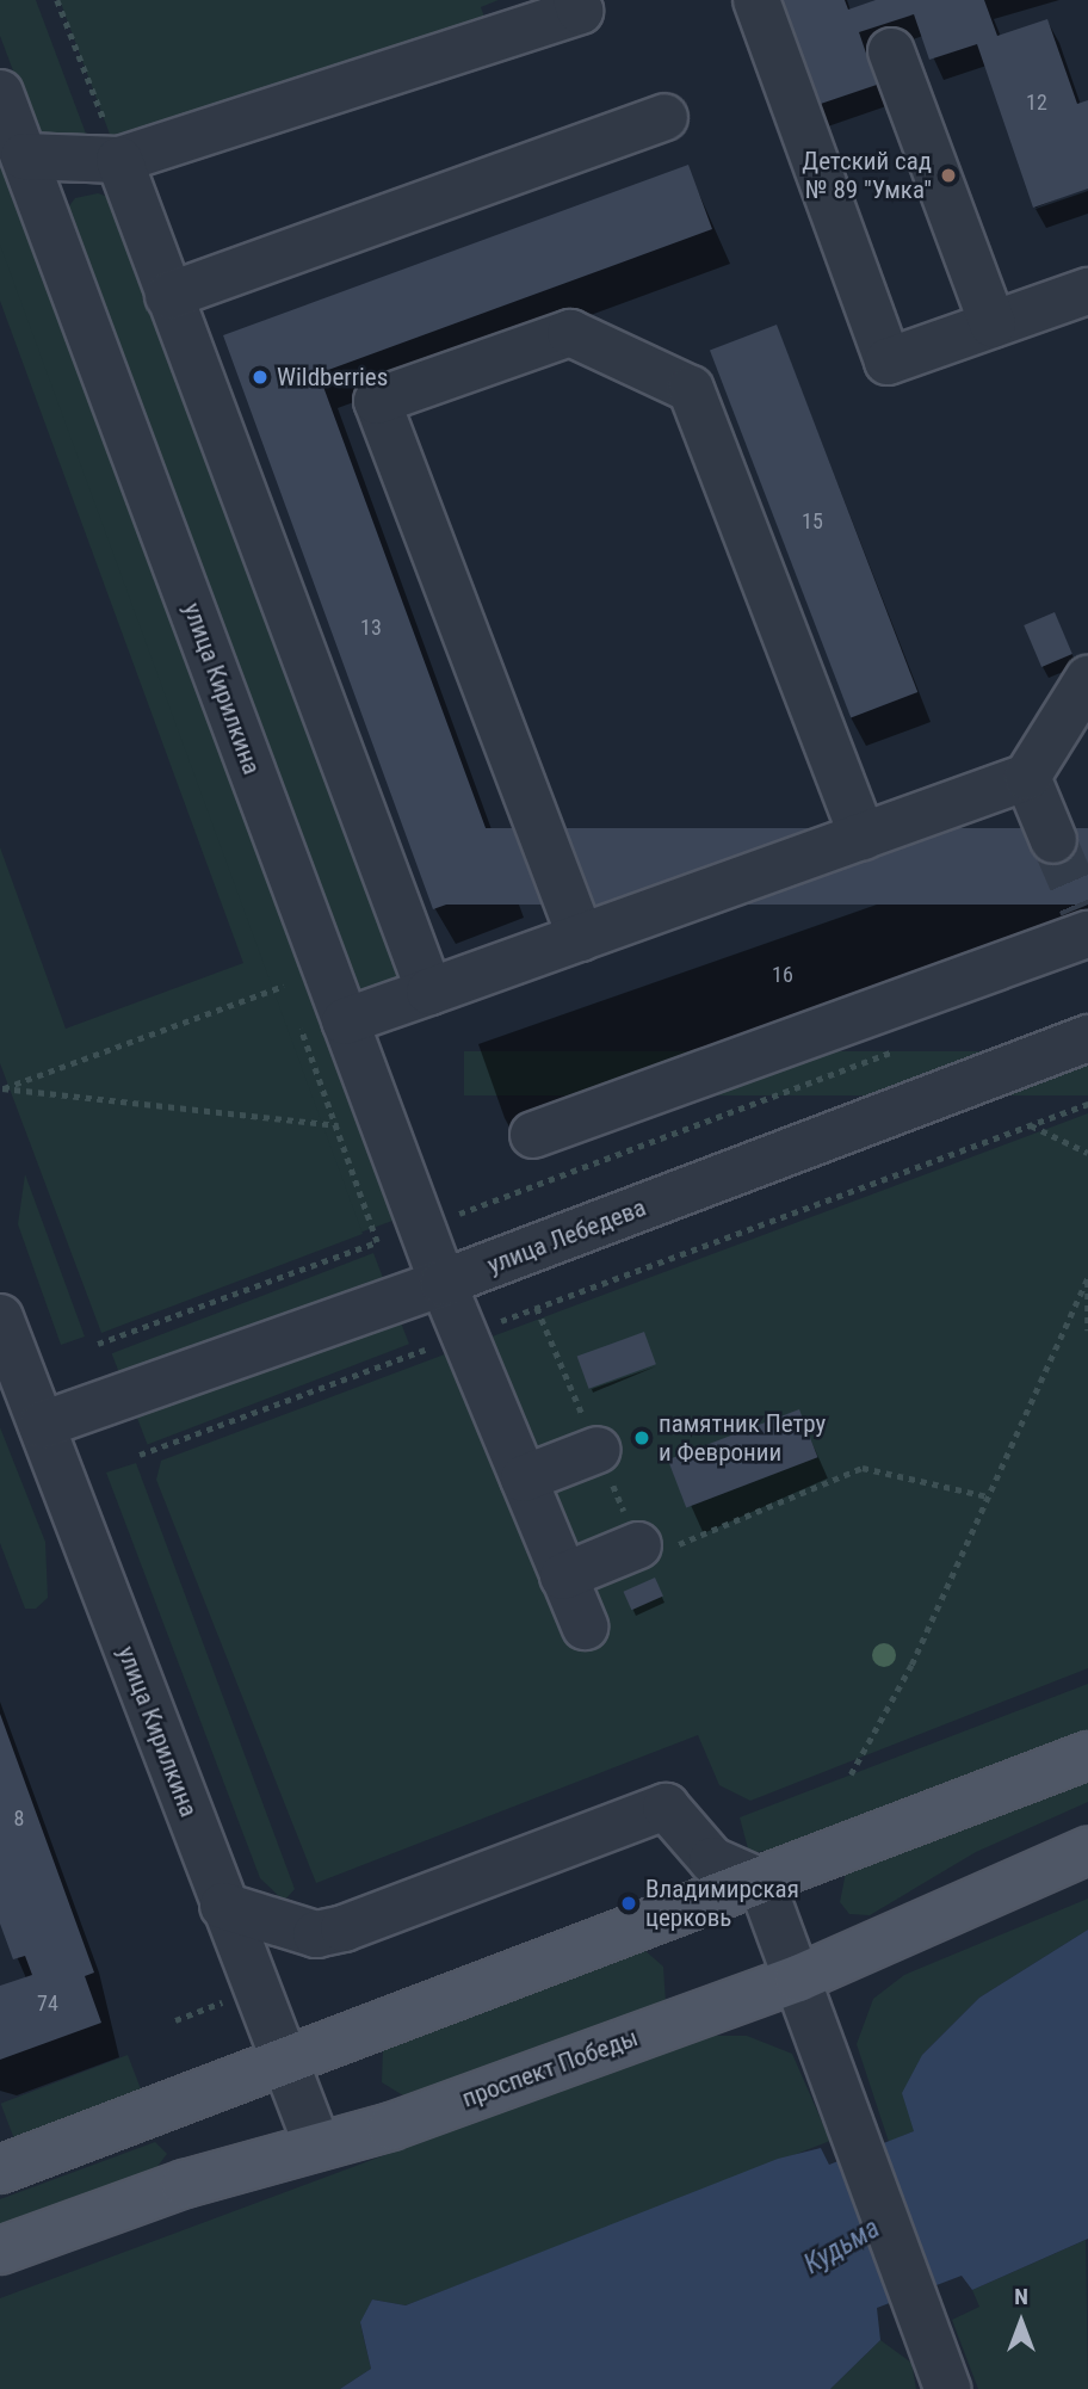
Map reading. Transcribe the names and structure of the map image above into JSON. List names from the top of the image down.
{
  "streets": {
    "main road": ["проспект Победы"],
    "street": ["улица Кирилкина", "улица Лебедева"]
  },
  "crossings": [
    ["улица Кирилкина", "улица Лебедева"],
    ["улица Кирилкина", "проспект Победы"]
  ],
  "water": ["Кудьма"],
  "places": [
    "Детский сад № 89 \"Умка\"",
    "Wildberries",
    "памятник Петру и Февронии",
    "Владимирская церковь"
  ],
  "house_numbers": [
    "12",
    "15",
    "13",
    "16",
    "8",
    "74"
  ],
  "north": "top"
}
